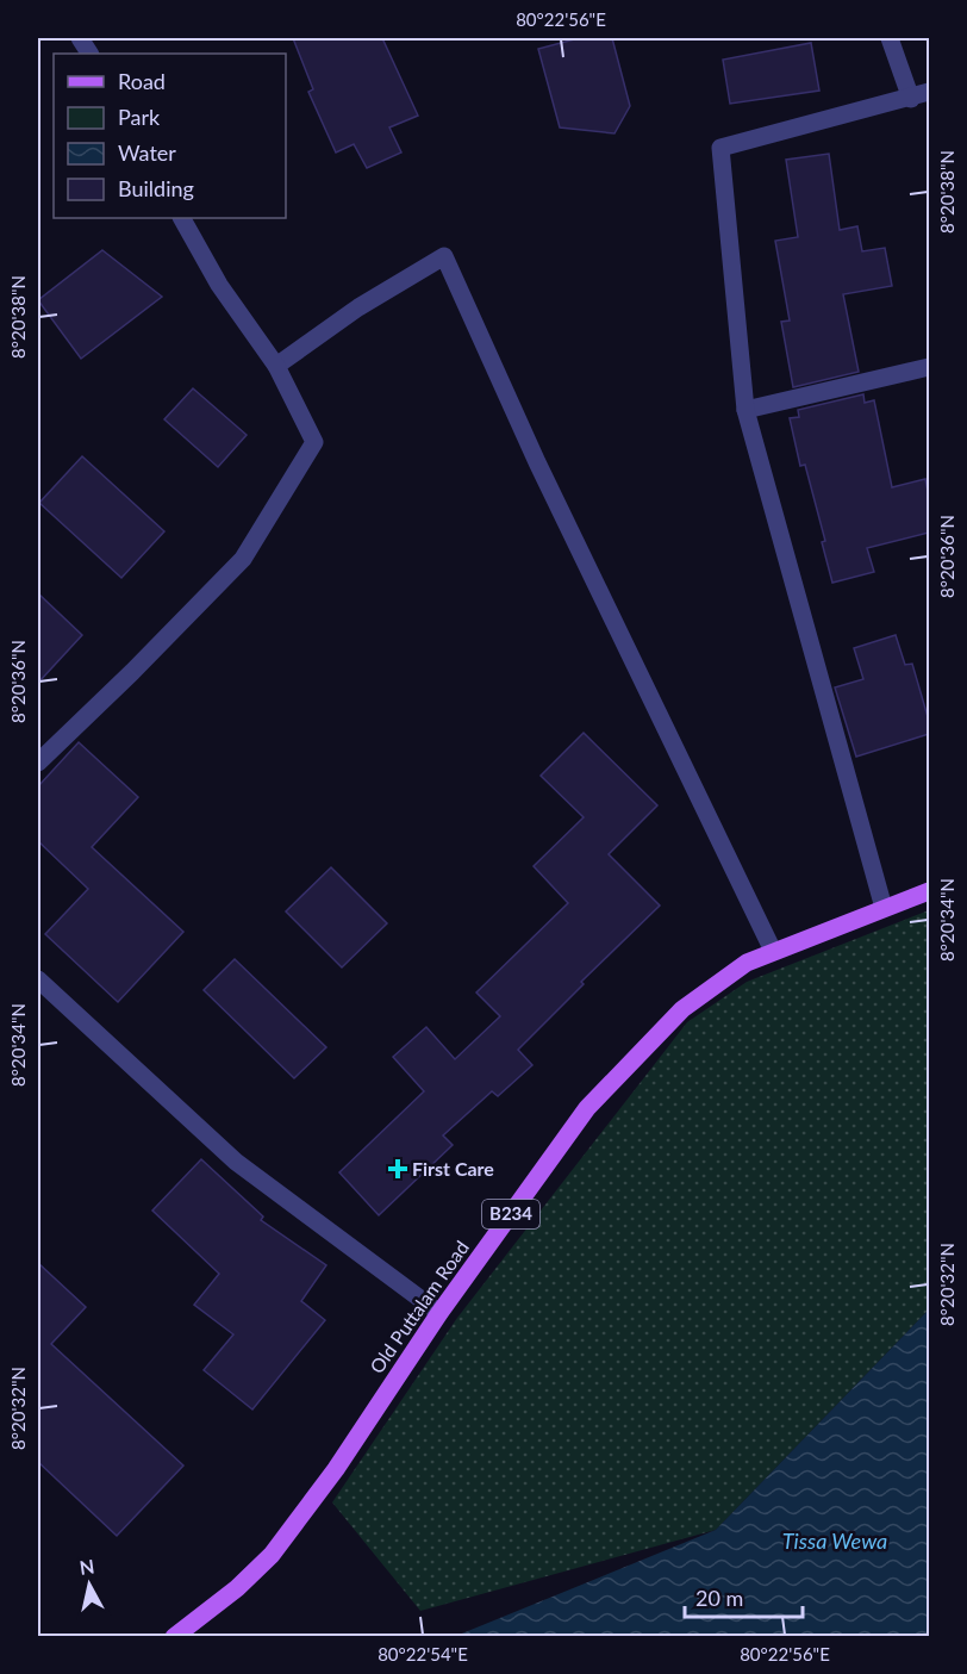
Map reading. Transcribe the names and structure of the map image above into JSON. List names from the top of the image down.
{
  "streets": {
    "main road": ["B234", "Old Puttalam Road"]
  },
  "water": ["Tissa Wewa"],
  "places": {
    "health": ["First Care"]
  },
  "legend": [
    "Road",
    "Park",
    "Water",
    "Building"
  ],
  "scale_bar": "20 m",
  "north": "top",
  "coordinates": [
    "80°22'56\"E",
    "8°20'38\"N",
    "8°20'36\"N",
    "8°20'34\"N",
    "8°20'32\"N",
    "80°22'54\"E"
  ]
}
